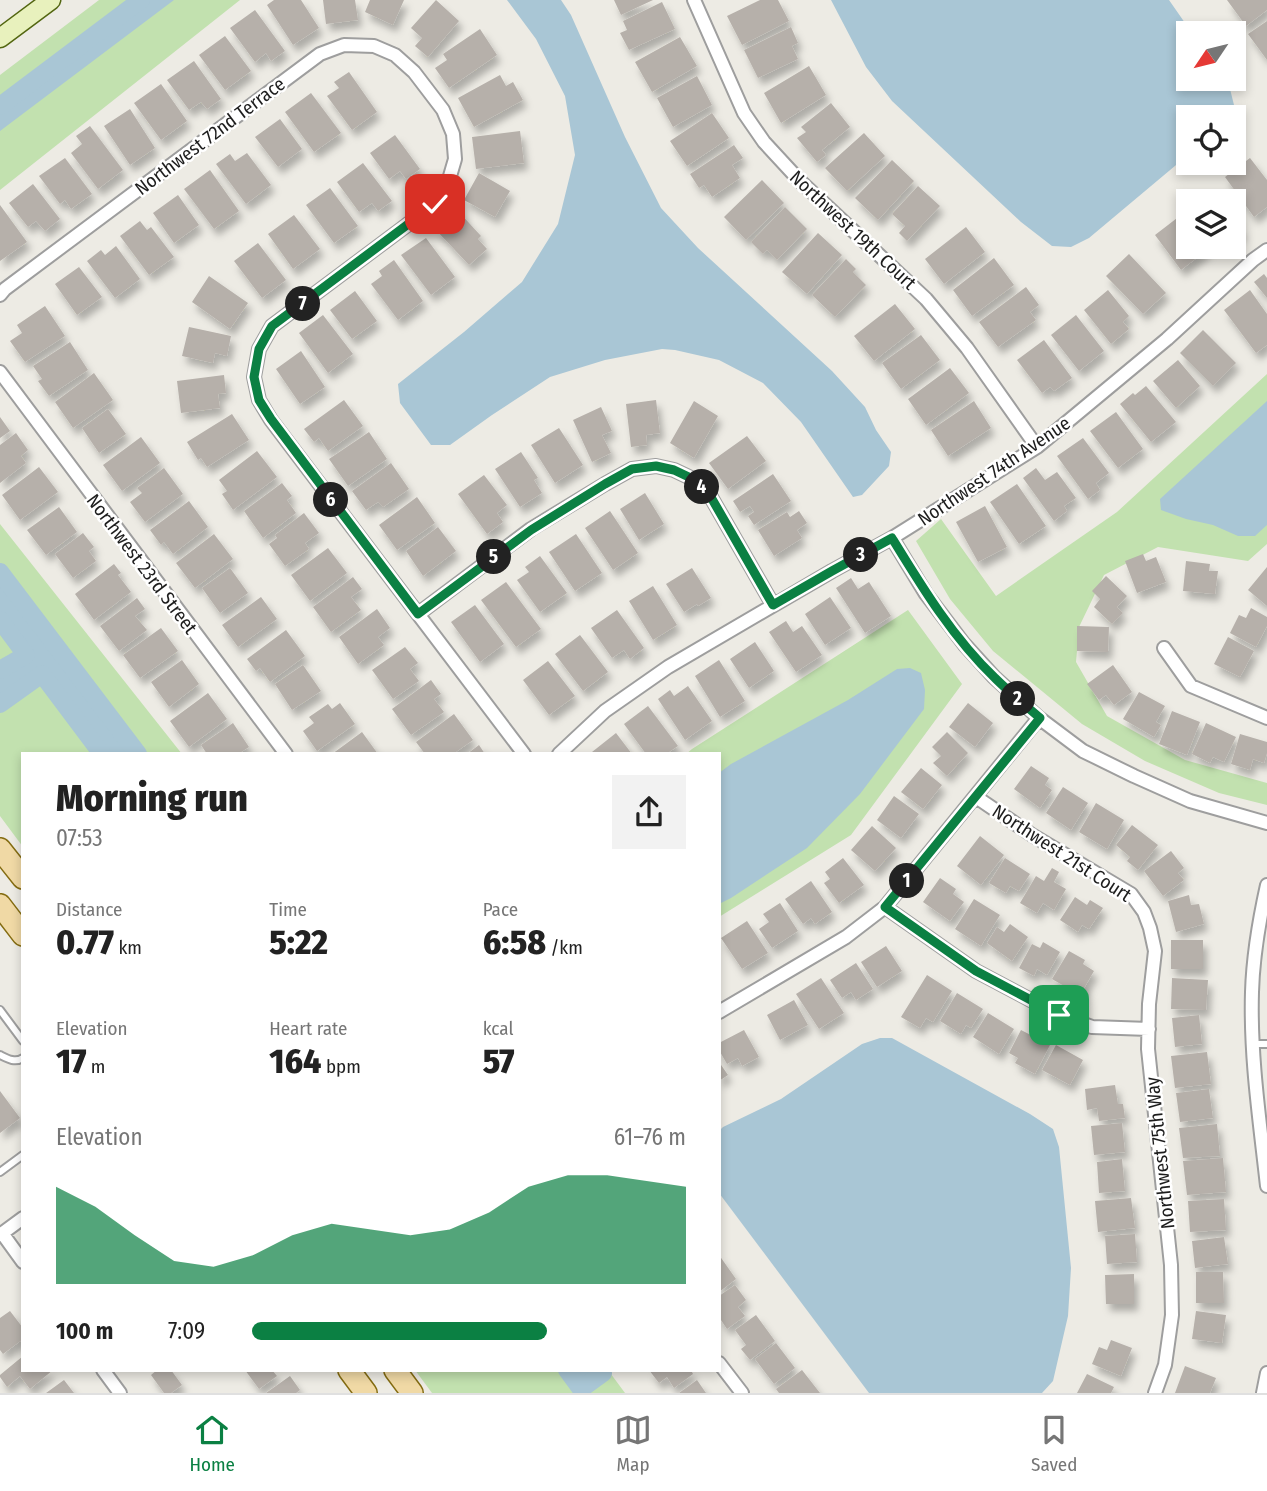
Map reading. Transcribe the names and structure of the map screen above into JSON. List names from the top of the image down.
{
  "streets": {
    "street": [
      "Northwest 72nd Terrace",
      "Northwest 19th Court",
      "Northwest 74th Avenue",
      "Northwest 23rd Street",
      "Northwest 21st Court",
      "Northwest 75th Way"
    ]
  },
  "crossings": [
    ["Northwest 19th Court", "Northwest 74th Avenue"],
    ["Northwest 21st Court", "Northwest 75th Way"]
  ],
  "north": "bottom left",
  "page": {
    "pins": [
      "7",
      "4",
      "6",
      "3",
      "5",
      "2",
      "1"
    ],
    "heading": ["Morning run", "07:53"],
    "stats": [
      ["Distance", "0.77 km"],
      ["Time", "5:22"],
      ["Pace", "6:58 /km"],
      ["Elevation", "17 m"],
      ["Heart rate", "164 bpm"],
      ["kcal", "57"]
    ],
    "chart": ["Elevation", "61–76 m"],
    "list": [
      {
        "name": "100 m",
        "note": "7:09"
      }
    ],
    "tabs": ["Home", "Map", "Saved"]
  }
}
